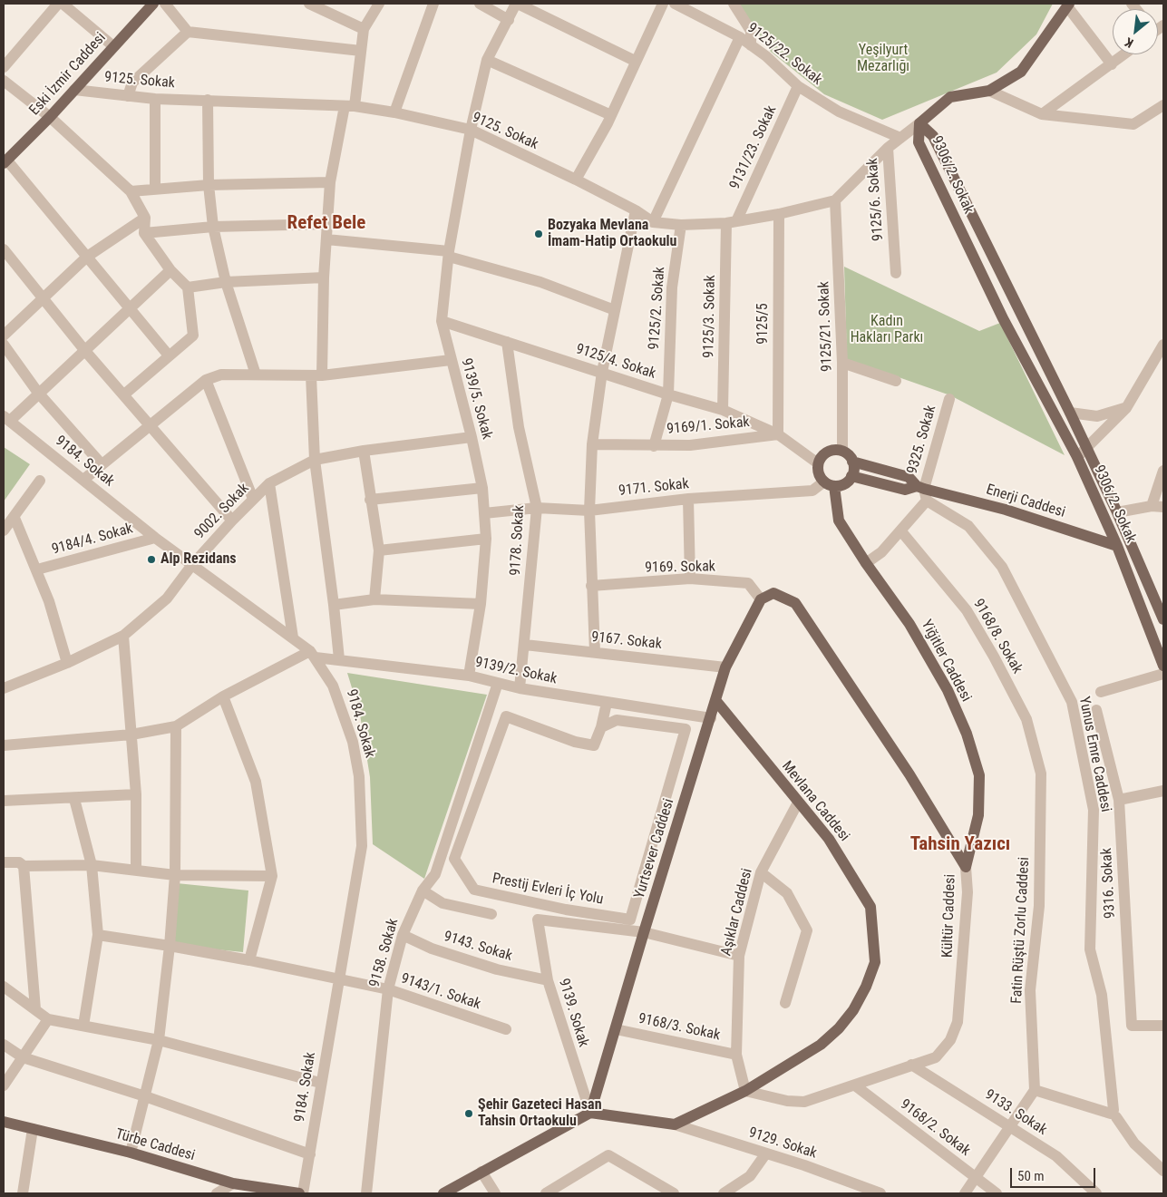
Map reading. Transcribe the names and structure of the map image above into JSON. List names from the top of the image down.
{
  "streets": {
    "main road": [
      "Eski İzmir Caddesi",
      "9306/2. Sokak",
      "9125/6. Sokak",
      "Enerji Caddesi",
      "Yiğitler Caddesi",
      "Mevlana Caddesi",
      "Yurtsever Caddesi",
      "Kültür Caddesi",
      "Türbe Caddesi"
    ],
    "street": [
      "9125/22. Sokak",
      "9125. Sokak",
      "9131/23. Sokak",
      "9125/2. Sokak",
      "9125/3. Sokak",
      "9125/5",
      "9125/21. Sokak",
      "9125/4. Sokak",
      "9139/5. Sokak",
      "9169/1. Sokak",
      "9325. Sokak",
      "9184. Sokak",
      "9171. Sokak",
      "9002. Sokak",
      "9184/4. Sokak",
      "9178. Sokak",
      "9169. Sokak",
      "9168/8. Sokak",
      "9167. Sokak",
      "9139/2. Sokak",
      "Yunus Emre Caddesi",
      "9316. Sokak",
      "Prestij Evleri İç Yolu",
      "Aşıklar Caddesi",
      "Fatin Rüştü Zorlu Caddesi",
      "9143. Sokak",
      "9158. Sokak",
      "9143/1. Sokak",
      "9139. Sokak",
      "9168/3. Sokak",
      "9133. Sokak",
      "9168/2. Sokak",
      "9129. Sokak"
    ]
  },
  "crossings": [
    ["9125/22. Sokak", "9131/23. Sokak"],
    ["9125/22. Sokak", "9125/6. Sokak"],
    ["Eski İzmir Caddesi", "9125. Sokak"],
    ["9125. Sokak", "9131/23. Sokak"],
    ["9125. Sokak", "9125/2. Sokak"],
    ["9125. Sokak", "9125/3. Sokak"],
    ["9125. Sokak", "9125/5"],
    ["9125. Sokak", "9125/21. Sokak"],
    ["9125. Sokak", "9139/5. Sokak"],
    ["9131/23. Sokak", "9125/3. Sokak"],
    ["9306/2. Sokak", "9125/6. Sokak"],
    ["9306/2. Sokak", "Enerji Caddesi"],
    ["9125/2. Sokak", "9125/4. Sokak"],
    ["9125/2. Sokak", "9169/1. Sokak"],
    ["9125/3. Sokak", "9125/4. Sokak"],
    ["9125/5", "9125/4. Sokak"],
    ["9125/5", "9169/1. Sokak"],
    ["9125/21. Sokak", "9171. Sokak"],
    ["9125/21. Sokak", "Yiğitler Caddesi"],
    ["9125/4. Sokak", "9139/5. Sokak"],
    ["9125/4. Sokak", "9169/1. Sokak"],
    ["9125/4. Sokak", "9178. Sokak"],
    ["9139/5. Sokak", "9171. Sokak"],
    ["9139/5. Sokak", "9002. Sokak"],
    ["9139/5. Sokak", "9139/2. Sokak"],
    ["9325. Sokak", "Enerji Caddesi"],
    ["9184. Sokak", "9002. Sokak"],
    ["9184. Sokak", "9184/4. Sokak"],
    ["9184. Sokak", "9139/2. Sokak"],
    ["9184. Sokak", "9143/1. Sokak"],
    ["9171. Sokak", "9178. Sokak"],
    ["9171. Sokak", "Yiğitler Caddesi"],
    ["9178. Sokak", "9167. Sokak"],
    ["9178. Sokak", "9139/2. Sokak"],
    ["9169. Sokak", "Yurtsever Caddesi"],
    ["9169. Sokak", "Kültür Caddesi"],
    ["9168/8. Sokak", "Fatin Rüştü Zorlu Caddesi"],
    ["9167. Sokak", "Yurtsever Caddesi"],
    ["Yiğitler Caddesi", "Kültür Caddesi"],
    ["9139/2. Sokak", "Yurtsever Caddesi"],
    ["9139/2. Sokak", "Prestij Evleri İç Yolu"],
    ["9139/2. Sokak", "9158. Sokak"],
    ["Mevlana Caddesi", "Yurtsever Caddesi"],
    ["Mevlana Caddesi", "Aşıklar Caddesi"],
    ["Mevlana Caddesi", "Kültür Caddesi"],
    ["Mevlana Caddesi", "9129. Sokak"],
    ["Yurtsever Caddesi", "Kültür Caddesi"],
    ["Yurtsever Caddesi", "9139. Sokak"],
    ["Yurtsever Caddesi", "9168/3. Sokak"],
    ["Aşıklar Caddesi", "Kültür Caddesi"],
    ["Aşıklar Caddesi", "9168/3. Sokak"],
    ["Kültür Caddesi", "9133. Sokak"],
    ["Kültür Caddesi", "9168/2. Sokak"],
    ["9143. Sokak", "9158. Sokak"],
    ["9143. Sokak", "9139. Sokak"],
    ["9158. Sokak", "9143/1. Sokak"]
  ],
  "districts": ["Refet Bele", "Tahsin Yazıcı"],
  "parks": ["Yeşilyurt Mezarlığı", "Kadın Hakları Parkı"],
  "places": ["Bozyaka Mevlana İmam-Hatip Ortaokulu", "Alp Rezidans", "Şehir Gazeteci Hasan Tahsin Ortaokulu"],
  "scale_bar": "50 m",
  "north": "bottom left"
}
